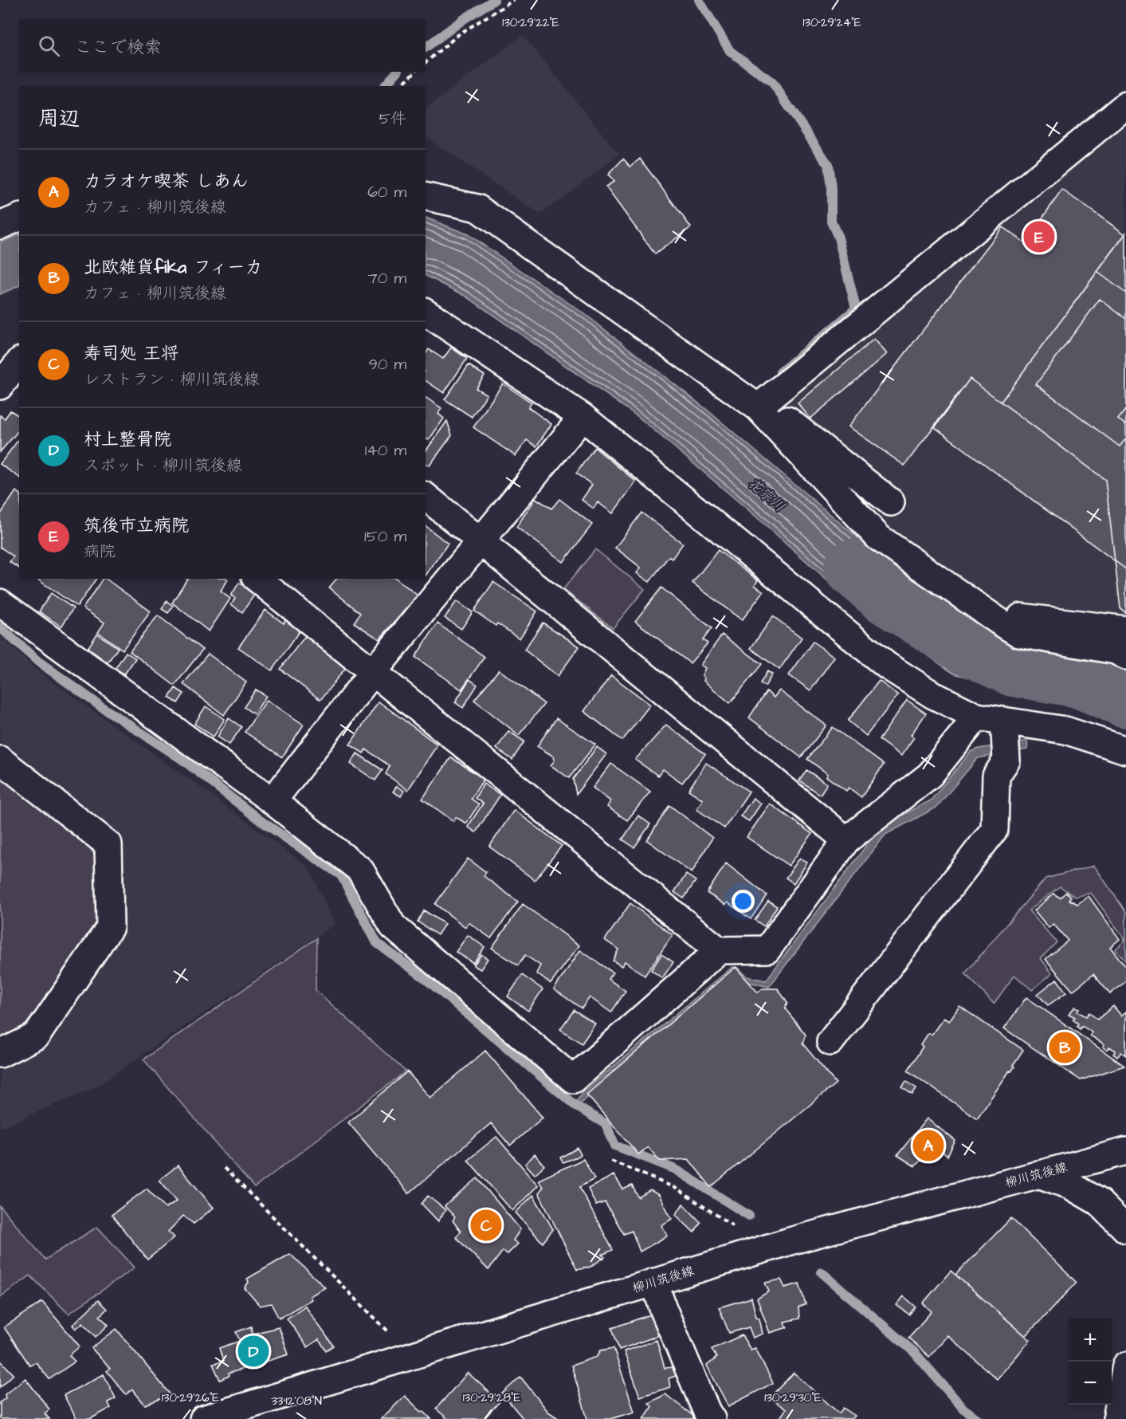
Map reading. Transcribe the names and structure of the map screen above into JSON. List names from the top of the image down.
{
  "streets": {
    "street": ["柳川筑後線"]
  },
  "water": ["花宗川"],
  "page": {
    "search": "ここで検索",
    "heading": ["周辺", "5件"],
    "list": [
      {
        "mark": "A",
        "name": "カラオケ喫茶 しあん",
        "note": "カフェ · 柳川筑後線",
        "value": "60 m"
      },
      {
        "mark": "B",
        "name": "北欧雑貨fika フィーカ",
        "note": "カフェ · 柳川筑後線",
        "value": "70 m"
      },
      {
        "mark": "C",
        "name": "寿司処 王将",
        "note": "レストラン · 柳川筑後線",
        "value": "90 m"
      },
      {
        "mark": "D",
        "name": "村上整骨院",
        "note": "スポット · 柳川筑後線",
        "value": "140 m"
      },
      {
        "mark": "E",
        "name": "筑後市立病院",
        "note": "病院",
        "value": "150 m"
      }
    ],
    "pins": [
      "E",
      "B",
      "A",
      "C",
      "D"
    ],
    "map_buttons": ["+", "−"]
  },
  "coordinates": [
    "130°29'24\"E",
    "130°29'22\"E",
    "130°29'26\"E",
    "130°29'28\"E",
    "130°29'30\"E",
    "33°12'08\"N"
  ]
}
